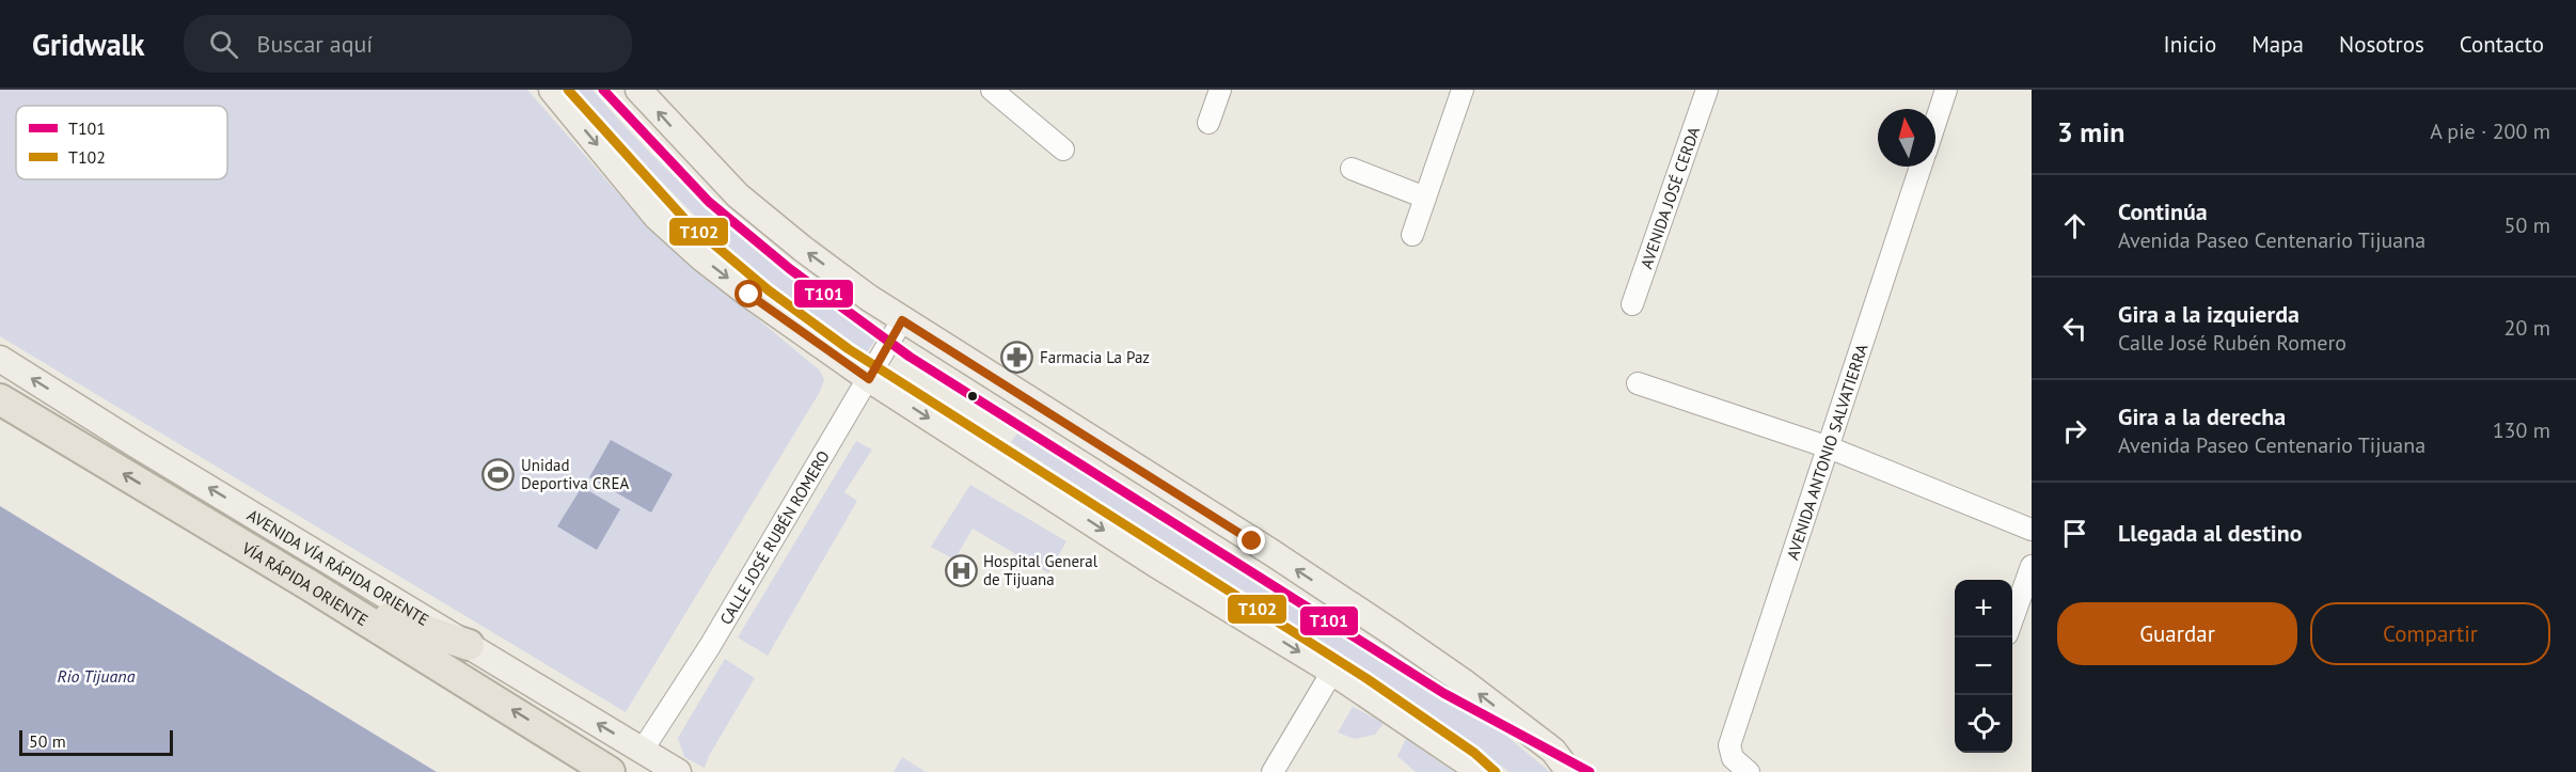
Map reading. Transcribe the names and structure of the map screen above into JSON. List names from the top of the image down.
{
  "streets": {
    "highway": ["VÍA RÁPIDA ORIENTE"],
    "main road": ["AVENIDA VÍA RÁPIDA ORIENTE"],
    "street": ["AVENIDA JOSÉ CERDA", "AVENIDA ANTONIO SALVATIERRA", "CALLE JOSÉ RUBÉN ROMERO"]
  },
  "crossings": [
    ["CALLE JOSÉ RUBÉN ROMERO", "AVENIDA VÍA RÁPIDA ORIENTE"]
  ],
  "one_way": ["AVENIDA VÍA RÁPIDA ORIENTE", "VÍA RÁPIDA ORIENTE"],
  "water": ["Rio Tijuana"],
  "places": {
    "pharmacy": ["Farmacia La Paz"],
    "sports": ["Unidad Deportiva CREA"],
    "hospital": ["Hospital General de Tijuana"]
  },
  "lines": ["transit line T101", "transit line T102"],
  "legend": ["T101", "T102"],
  "scale_bar": "50 m",
  "north": "top",
  "page": {
    "header": "Gridwalk",
    "search": "Buscar aquí",
    "nav": [
      "Inicio",
      "Mapa",
      "Nosotros",
      "Contacto"
    ],
    "heading": ["3 min", "A pie · 200 m"],
    "list": [
      ["Continúa", "Avenida Paseo Centenario Tijuana", "50 m"],
      ["Gira a la izquierda", "Calle José Rubén Romero", "20 m"],
      ["Gira a la derecha", "Avenida Paseo Centenario Tijuana", "130 m"],
      "Llegada al destino"
    ],
    "map_buttons": ["+", "−"],
    "buttons": ["Guardar", "Compartir"],
    "scale": "50 m"
  }
}
